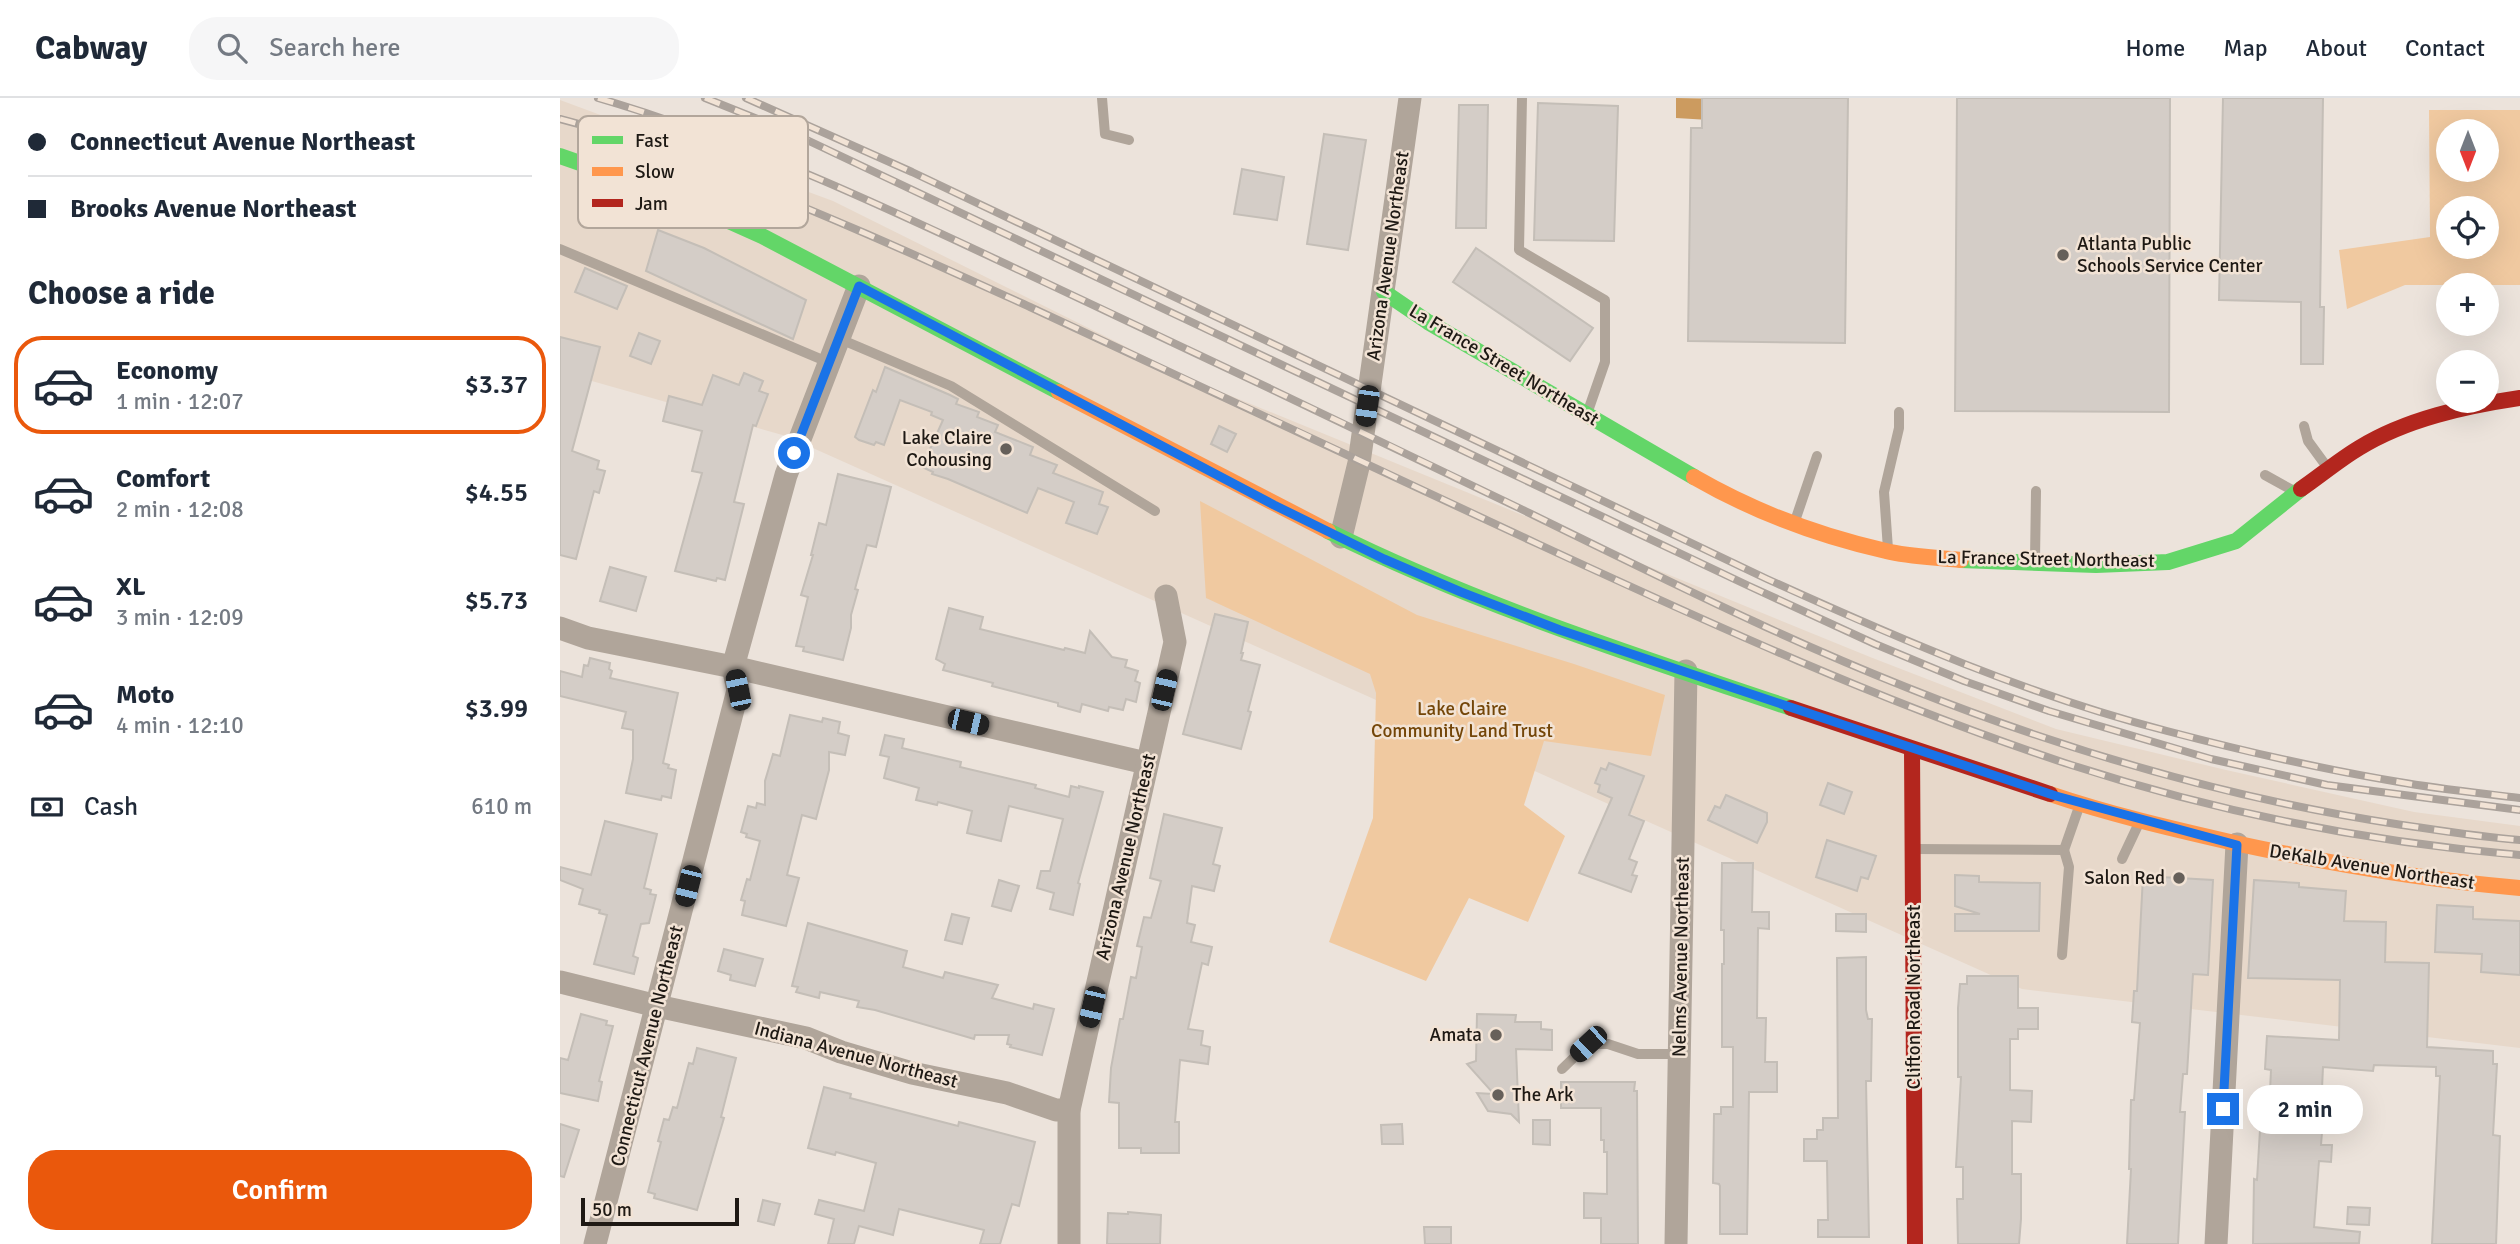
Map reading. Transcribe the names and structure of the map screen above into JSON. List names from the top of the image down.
{
  "streets": {
    "main road": ["La France Street Northeast", "DeKalb Avenue Northeast", "Clifton Road Northeast"],
    "street": [
      "Arizona Avenue Northeast",
      "Nelms Avenue Northeast",
      "Connecticut Avenue Northeast",
      "Indiana Avenue Northeast"
    ]
  },
  "crossings": [
    ["Arizona Avenue Northeast", "La France Street Northeast"],
    ["Arizona Avenue Northeast", "DeKalb Avenue Northeast"],
    ["Arizona Avenue Northeast", "Indiana Avenue Northeast"],
    ["DeKalb Avenue Northeast", "Nelms Avenue Northeast"],
    ["DeKalb Avenue Northeast", "Clifton Road Northeast"],
    ["DeKalb Avenue Northeast", "Connecticut Avenue Northeast"],
    ["Connecticut Avenue Northeast", "Indiana Avenue Northeast"]
  ],
  "parks": ["Lake Claire Community Land Trust"],
  "places": [
    "Atlanta Public Schools Service Center",
    "Lake Claire Cohousing",
    "Salon Red",
    "Amata",
    "The Ark"
  ],
  "legend": ["Fast", "Slow", "Jam"],
  "scale_bar": "50 m",
  "north": "bottom",
  "page": {
    "header": "Cabway",
    "search": "Search here",
    "nav": [
      "Home",
      "Map",
      "About",
      "Contact"
    ],
    "banner": ["Connecticut Avenue Northeast", "Brooks Avenue Northeast"],
    "map_buttons": ["+", "−"],
    "heading": "Choose a ride",
    "list": [
      {
        "name": "Economy",
        "note": "1 min · 12:07",
        "value": "$3.37"
      },
      {
        "name": "Comfort",
        "note": "2 min · 12:08",
        "value": "$4.55"
      },
      {
        "name": "XL",
        "note": "3 min · 12:09",
        "value": "$5.73"
      },
      {
        "name": "Moto",
        "note": "4 min · 12:10",
        "value": "$3.99"
      }
    ],
    "pay": ["Cash", "610 m"],
    "bubble": "2 min",
    "buttons": "Confirm",
    "scale": "50 m"
  }
}
